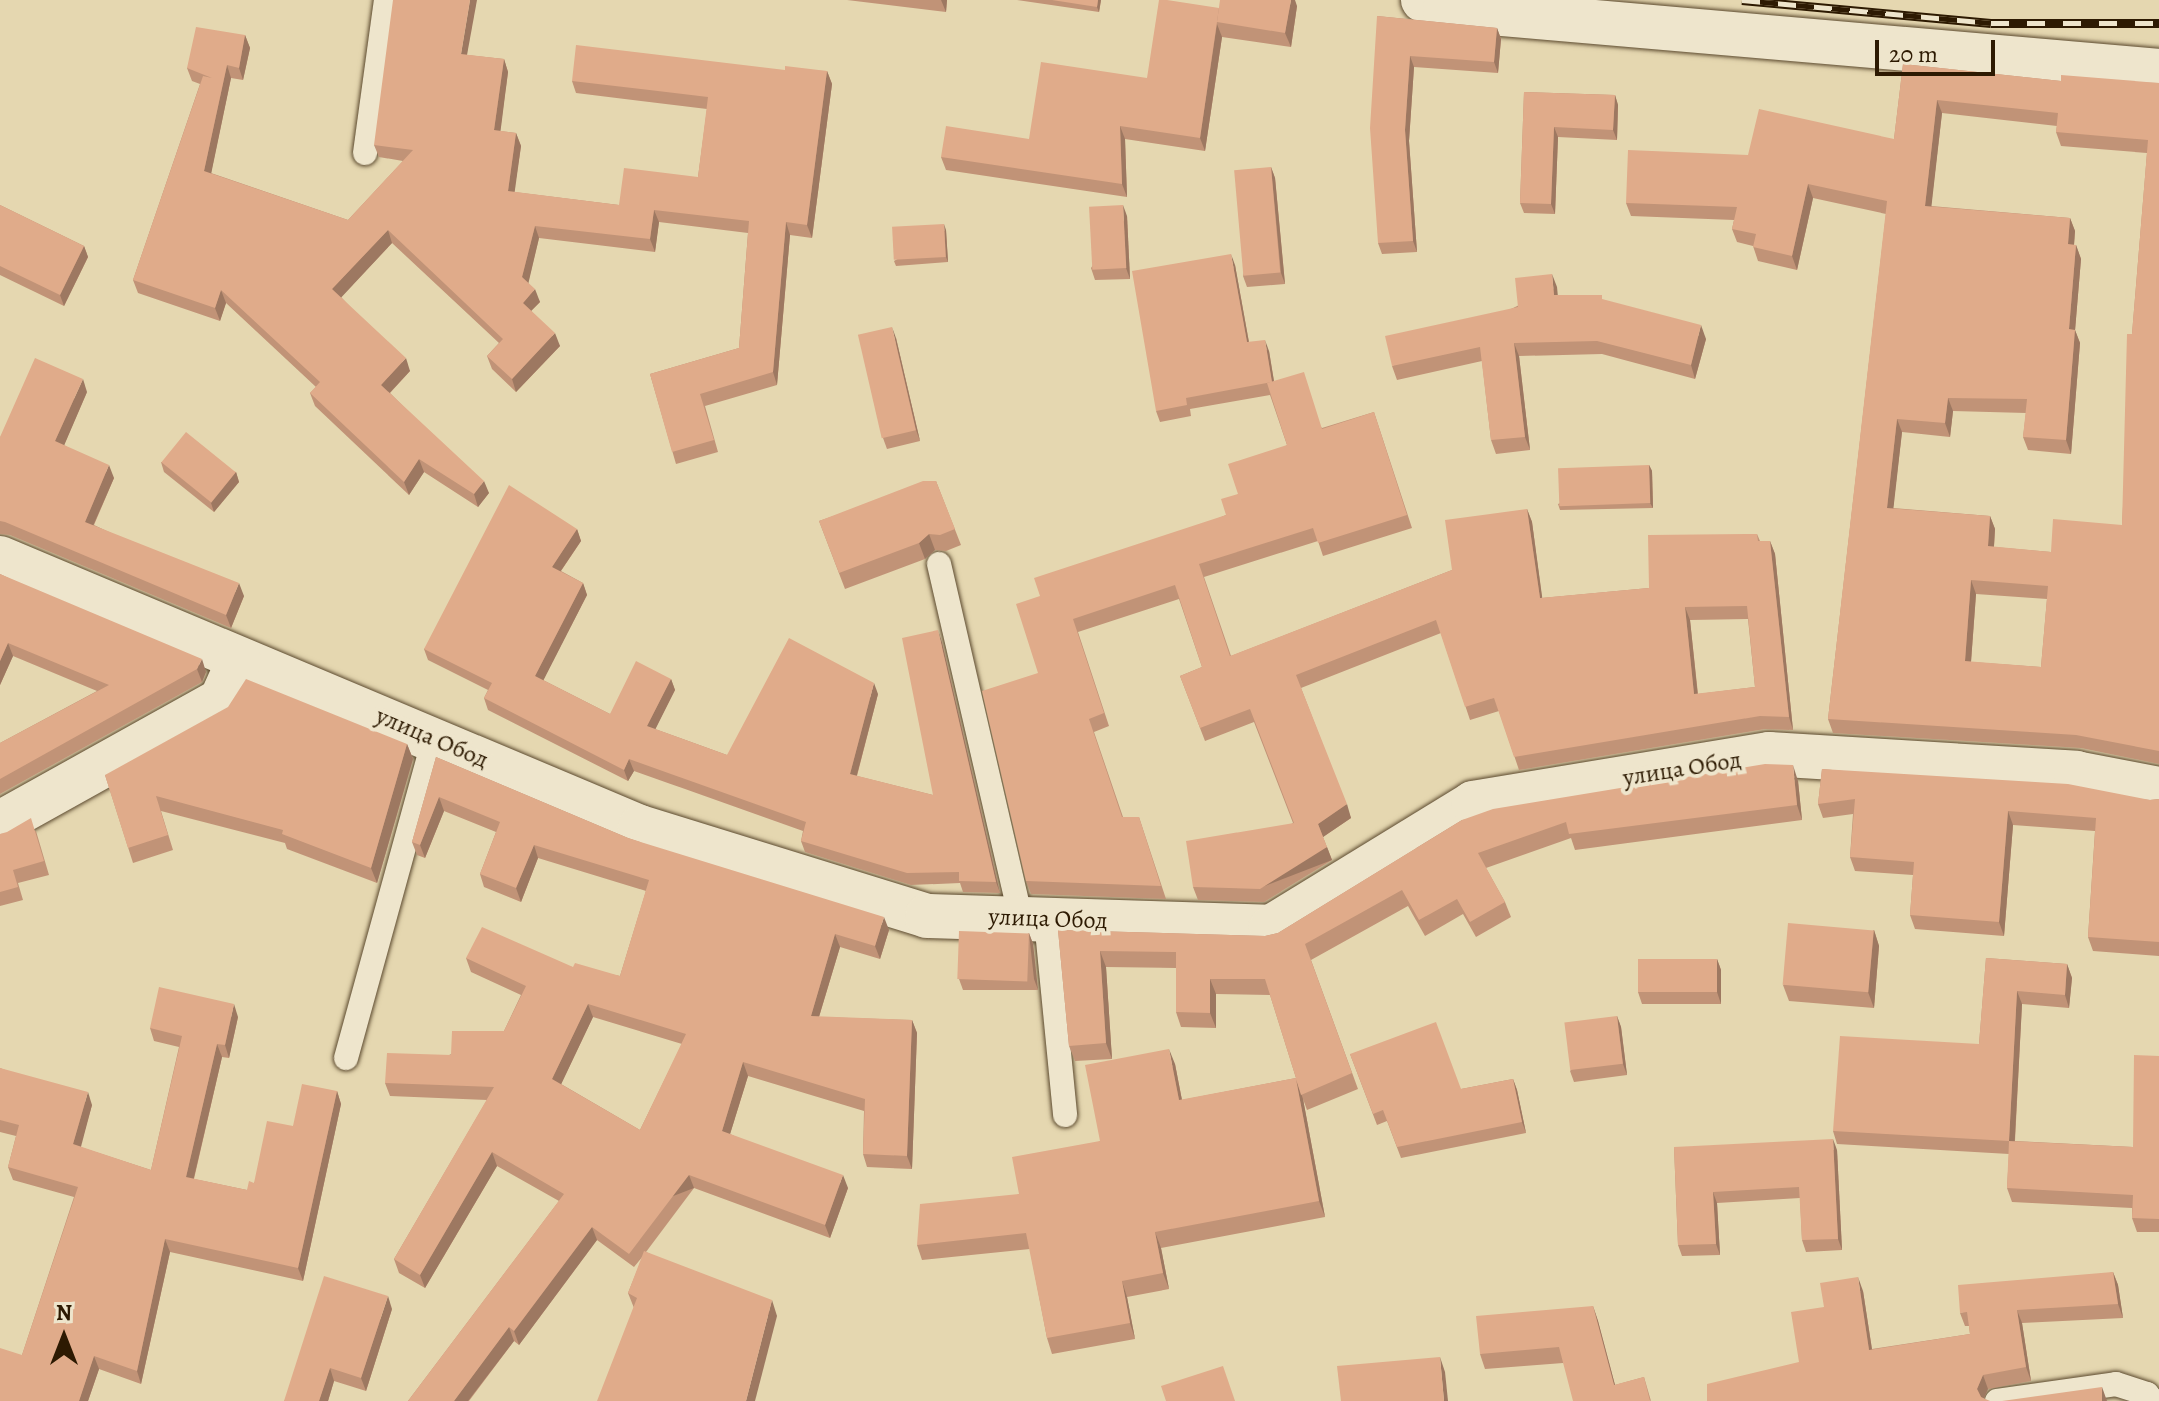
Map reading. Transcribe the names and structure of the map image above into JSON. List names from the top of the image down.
{
  "streets": {
    "street": ["улица Обод"]
  },
  "scale_bar": "20 m",
  "north": "top"
}
